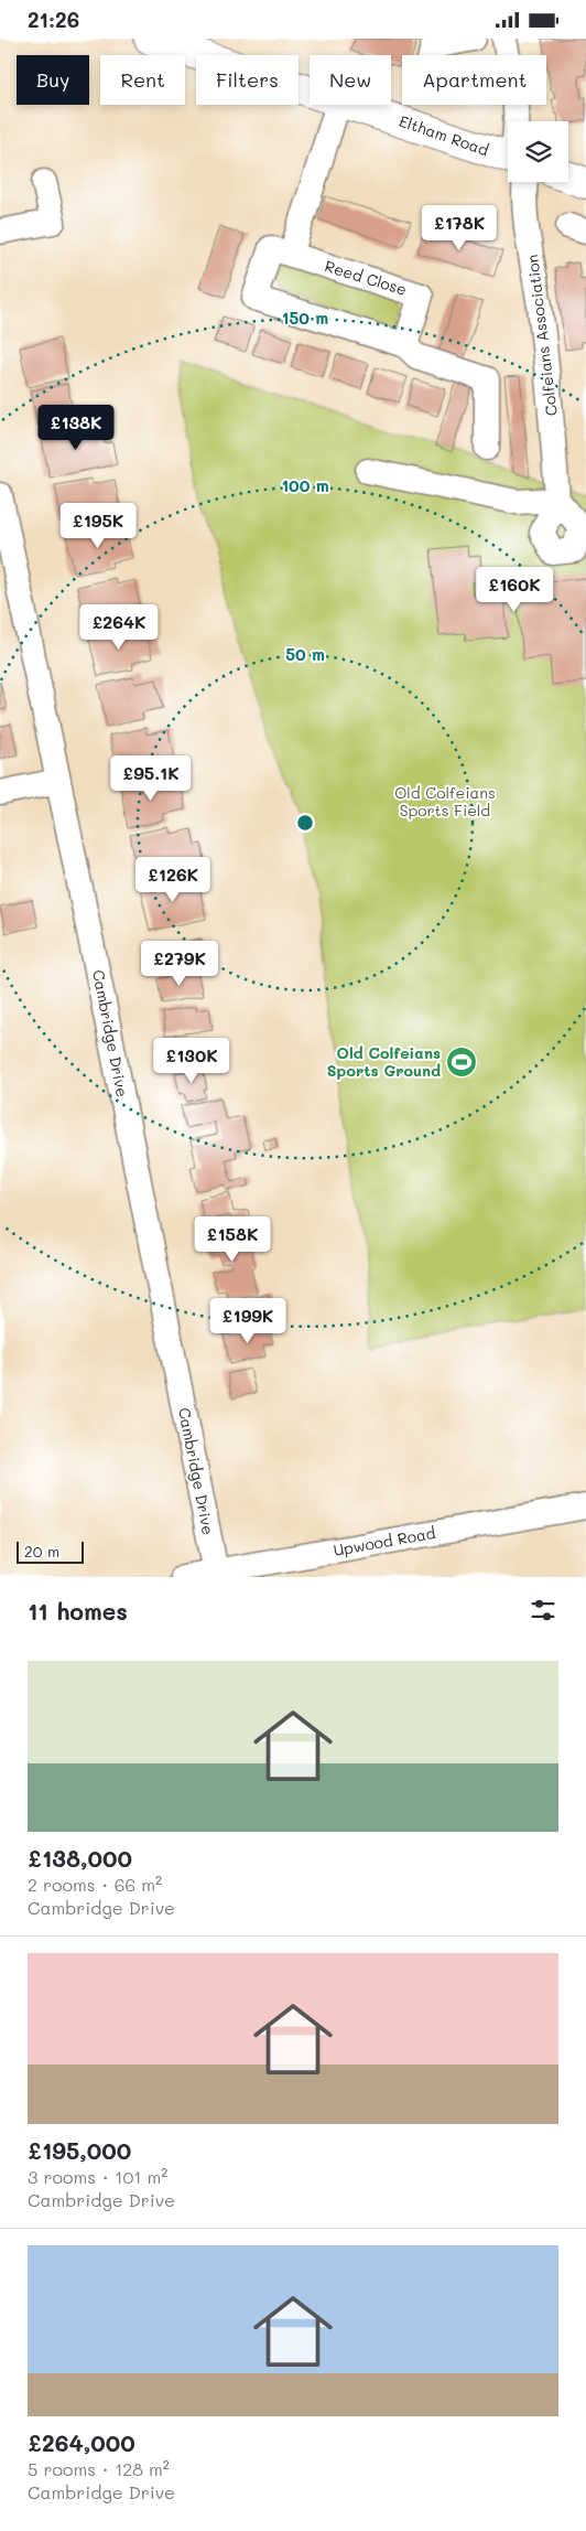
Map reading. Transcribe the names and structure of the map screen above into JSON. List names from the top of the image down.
{
  "streets": {
    "highway": ["Eltham Road"],
    "street": [
      "Reed Close",
      "Colfeians Association",
      "Cambridge Drive",
      "Upwood Road"
    ]
  },
  "crossings": [
    ["Cambridge Drive", "Upwood Road"]
  ],
  "parks": ["Old Colfeians Sports Field"],
  "places": {
    "sports": ["Old Colfeians Sports Ground"]
  },
  "scale_bar": "20 m",
  "page": {
    "status": "21:26",
    "chip": [
      "Buy",
      "Rent",
      "Filters",
      "New",
      "Apartment"
    ],
    "price": [
      "£178K",
      "£138K",
      "£195K",
      "£160K",
      "£264K",
      "£95.1K",
      "£126K",
      "£279K",
      "£130K",
      "£158K",
      "£199K"
    ],
    "scale": "20 m",
    "heading": "11 homes",
    "list": [
      {
        "name": "£138,000",
        "note": "2 rooms · 66 m² · Cambridge Drive"
      },
      {
        "name": "£195,000",
        "note": "3 rooms · 101 m² · Cambridge Drive"
      },
      {
        "name": "£264,000",
        "note": "5 rooms · 128 m² · Cambridge Drive"
      }
    ]
  },
  "rings": ["150 m", "100 m", "50 m"]
}
